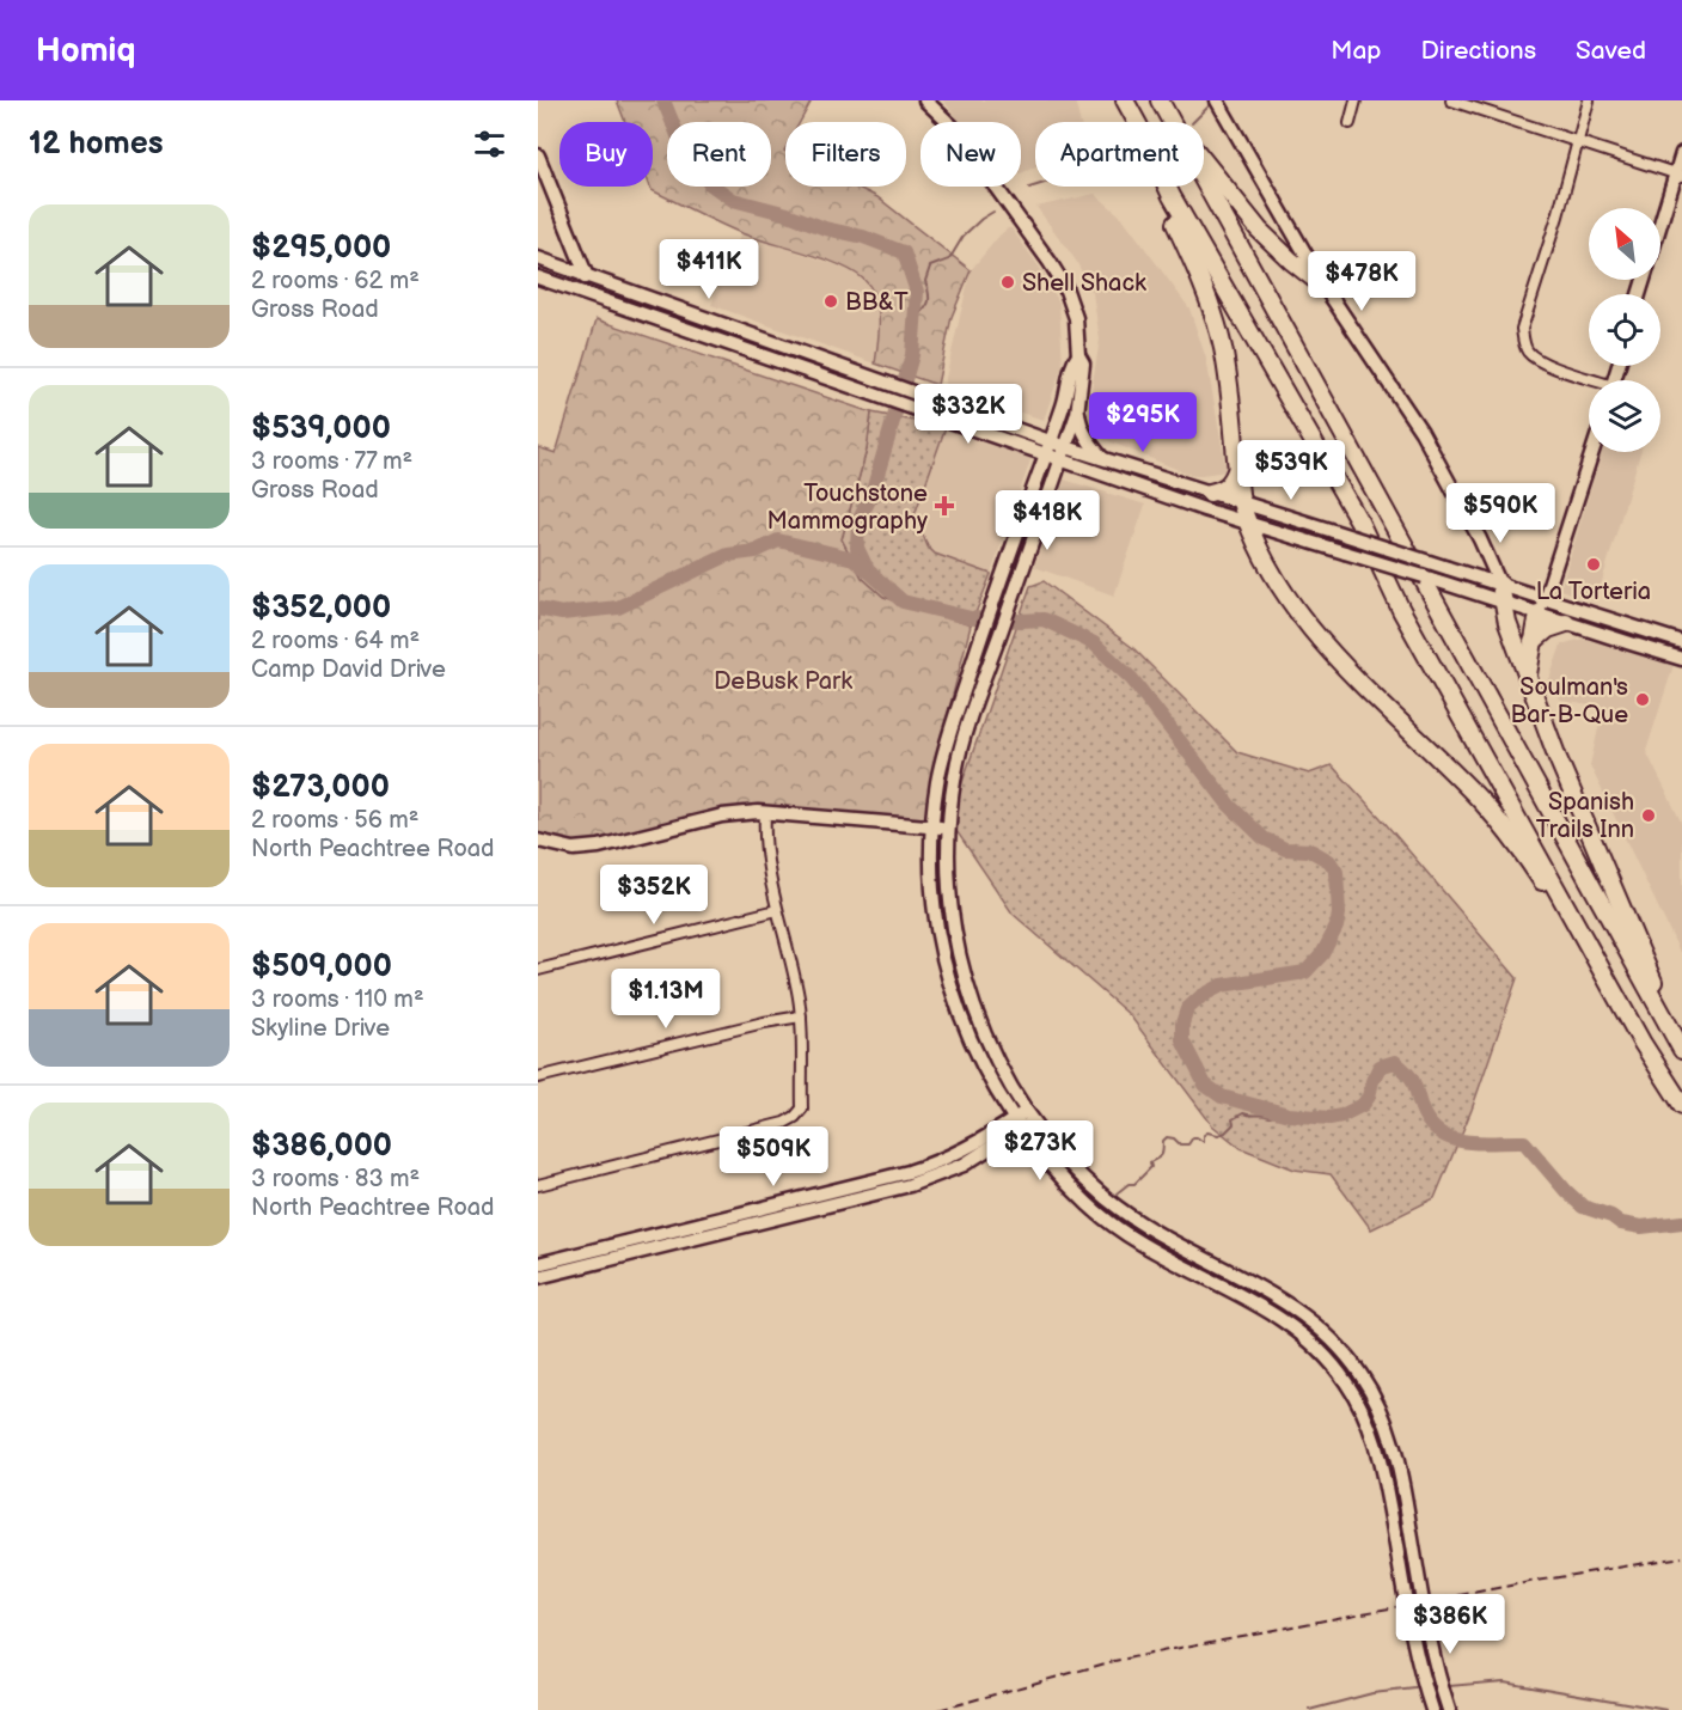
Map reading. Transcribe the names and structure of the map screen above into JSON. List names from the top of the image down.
{
  "parks": ["DeBusk Park"],
  "places": {
    "other": [
      "Shell Shack",
      "BB&T",
      "La Torteria",
      "Soulman's Bar-B-Que",
      "Spanish Trails Inn"
    ],
    "health": ["Touchstone Mammography"]
  },
  "north": "top left",
  "page": {
    "header": "Homiq",
    "nav": ["Map", "Directions", "Saved"],
    "heading": "12 homes",
    "chip": [
      "Buy",
      "Rent",
      "Filters",
      "New",
      "Apartment"
    ],
    "list": [
      {
        "name": "$295,000",
        "note": "2 rooms · 62 m² · Gross Road"
      },
      {
        "name": "$539,000",
        "note": "3 rooms · 77 m² · Gross Road"
      },
      {
        "name": "$352,000",
        "note": "2 rooms · 64 m² · Camp David Drive"
      },
      {
        "name": "$273,000",
        "note": "2 rooms · 56 m² · North Peachtree Road"
      },
      {
        "name": "$509,000",
        "note": "3 rooms · 110 m² · Skyline Drive"
      },
      {
        "name": "$386,000",
        "note": "3 rooms · 83 m² · North Peachtree Road"
      }
    ],
    "price": [
      "$411K",
      "$478K",
      "$332K",
      "$295K",
      "$539K",
      "$590K",
      "$418K",
      "$352K",
      "$1.13M",
      "$273K",
      "$509K",
      "$386K"
    ]
  }
}
